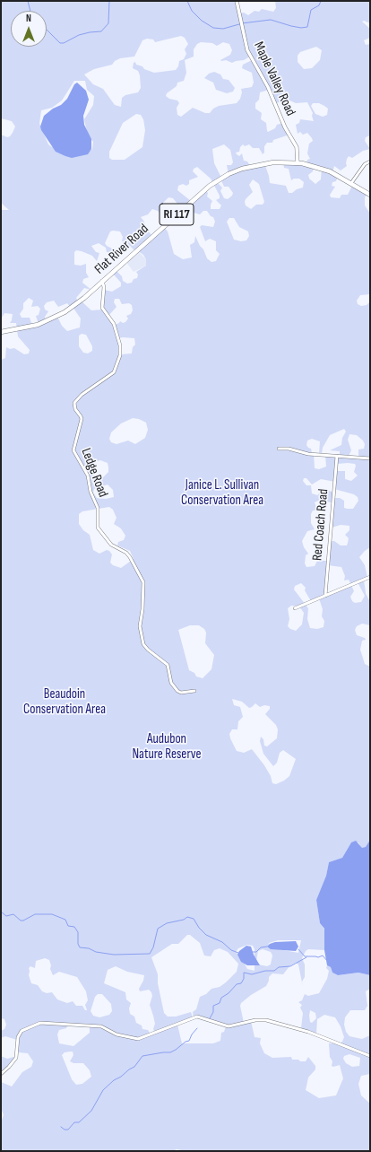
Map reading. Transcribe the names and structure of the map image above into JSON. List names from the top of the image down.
{
  "streets": {
    "main road": ["RI 117", "Flat River Road"],
    "street": ["Maple Valley Road", "Ledge Road", "Red Coach Road"]
  },
  "crossings": [
    ["Maple Valley Road", "Flat River Road"],
    ["Flat River Road", "Ledge Road"]
  ],
  "parks": ["Janice L. Sullivan Conservation Area", "Beaudoin Conservation Area", "Audubon Nature Reserve"],
  "north": "top"
}
